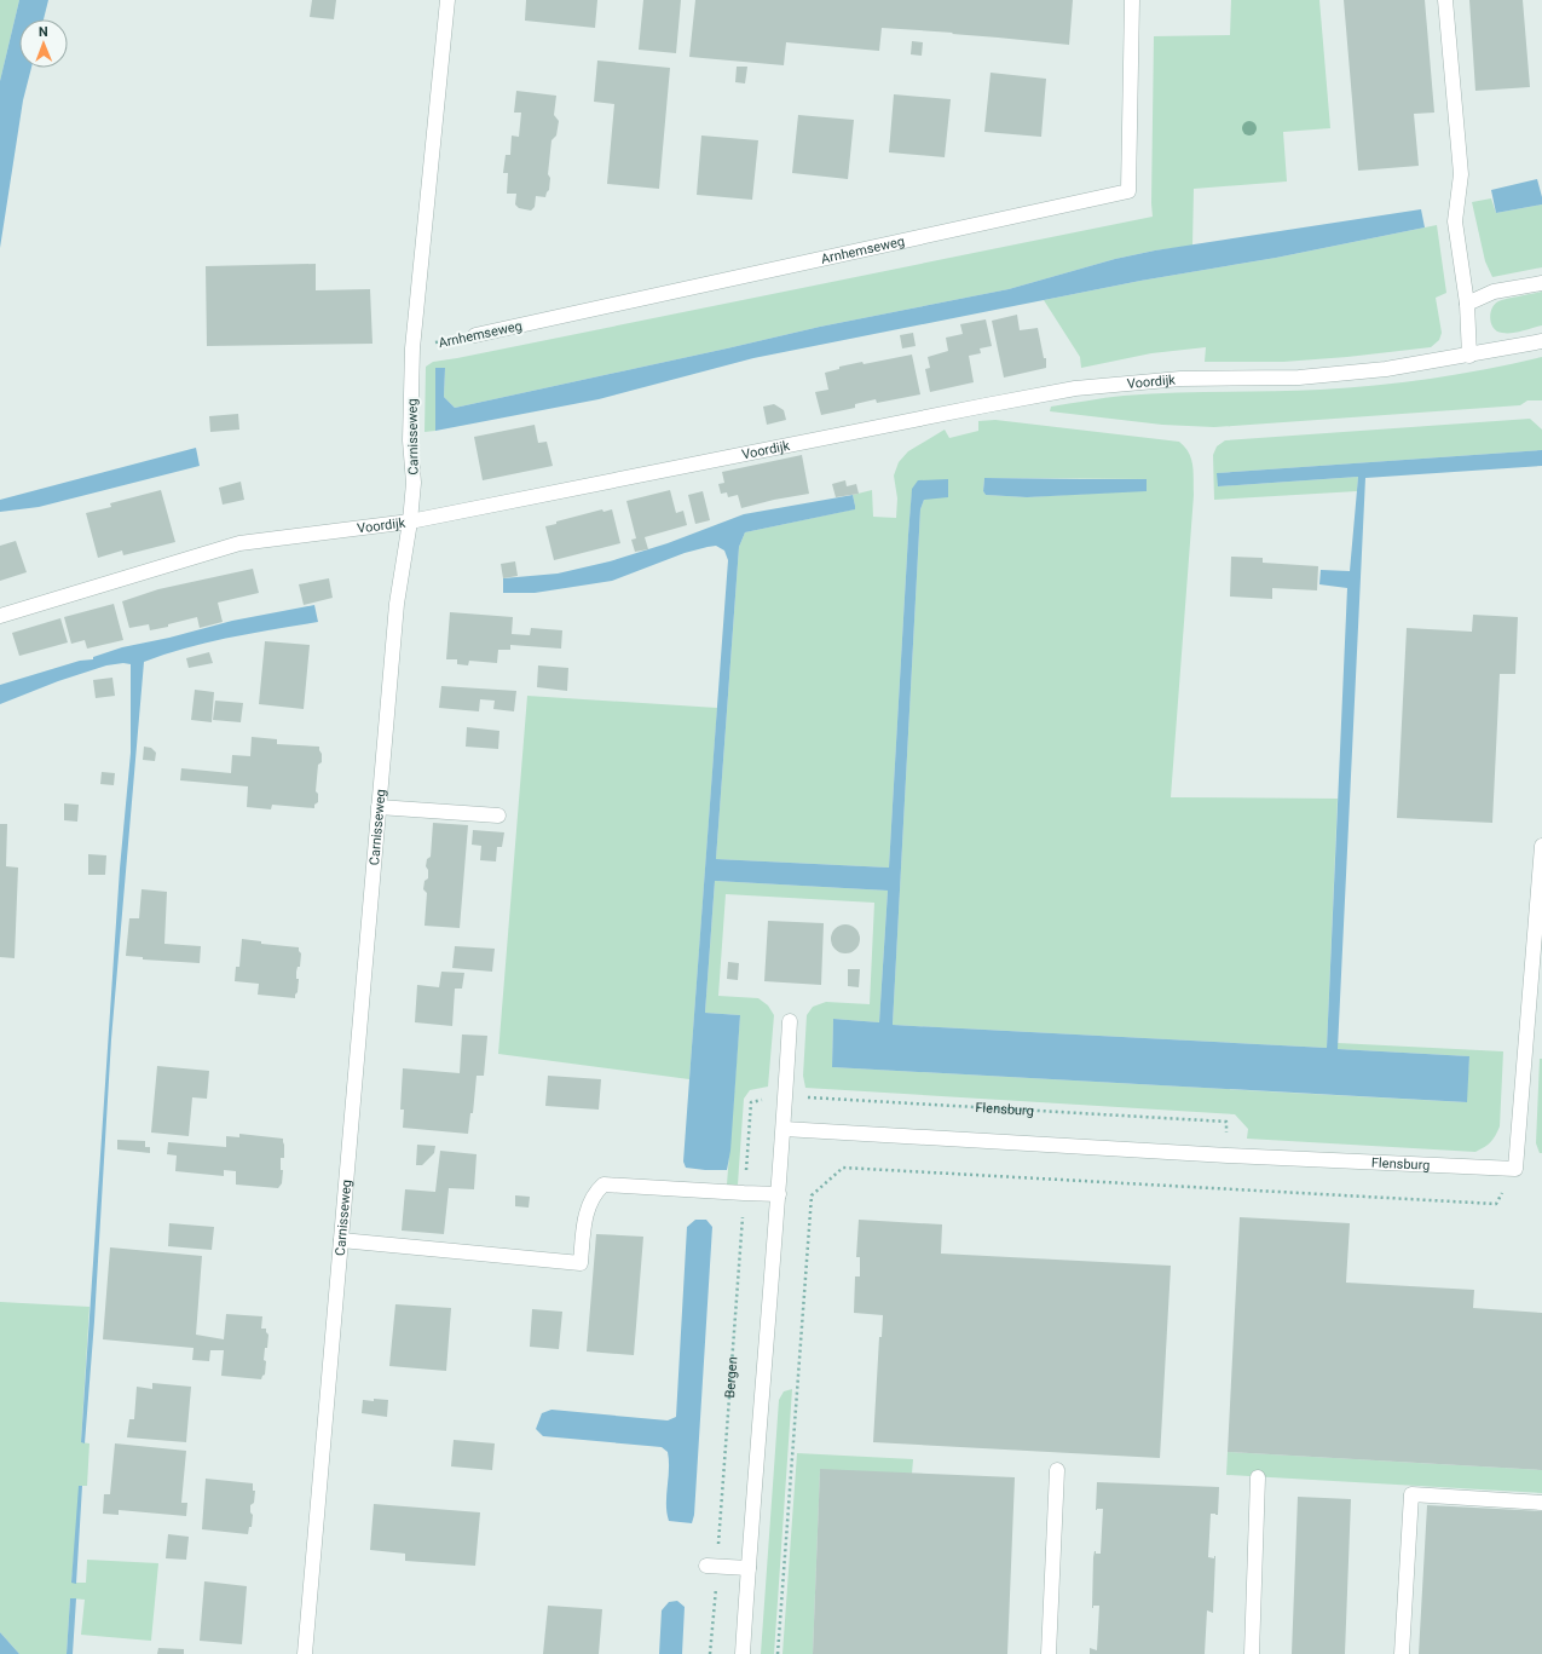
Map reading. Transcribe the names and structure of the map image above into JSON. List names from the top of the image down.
{
  "streets": {
    "street": [
      "Arnhemseweg",
      "Voordijk",
      "Carnisseweg",
      "Flensburg"
    ],
    "path": ["Bergen"]
  },
  "crossings": [
    ["Arnhemseweg", "Carnisseweg"],
    ["Voordijk", "Carnisseweg"],
    ["Flensburg", "Bergen"]
  ],
  "north": "top"
}
